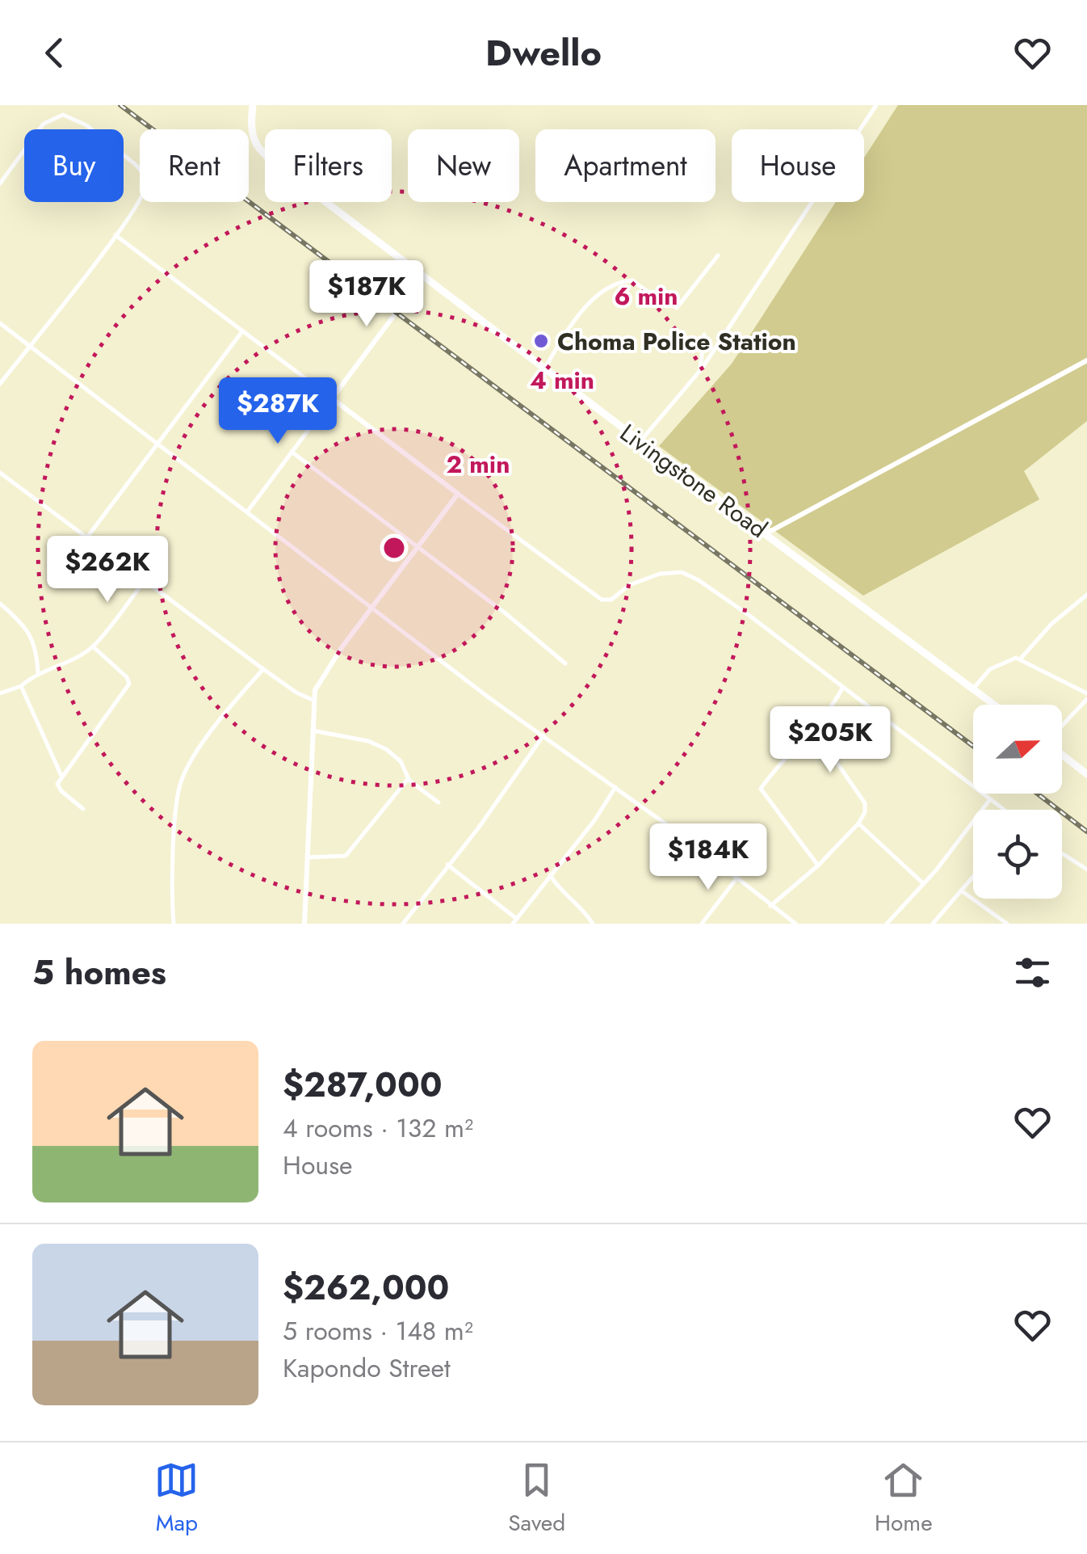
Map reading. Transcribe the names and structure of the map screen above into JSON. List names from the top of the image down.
{
  "streets": {
    "highway": ["Livingstone Road"]
  },
  "places": ["Choma Police Station"],
  "north": "right",
  "page": {
    "header": "Dwello",
    "chip": [
      "Buy",
      "Rent",
      "Filters",
      "New",
      "Apartment",
      "House"
    ],
    "price": [
      "$187K",
      "$287K",
      "$262K",
      "$205K",
      "$184K"
    ],
    "heading": "5 homes",
    "list": [
      {
        "name": "$287,000",
        "note": "4 rooms · 132 m² · House"
      },
      {
        "name": "$262,000",
        "note": "5 rooms · 148 m² · Kapondo Street"
      }
    ],
    "tabs": ["Map", "Saved", "Home"]
  },
  "rings": ["6 min", "4 min", "2 min"]
}
